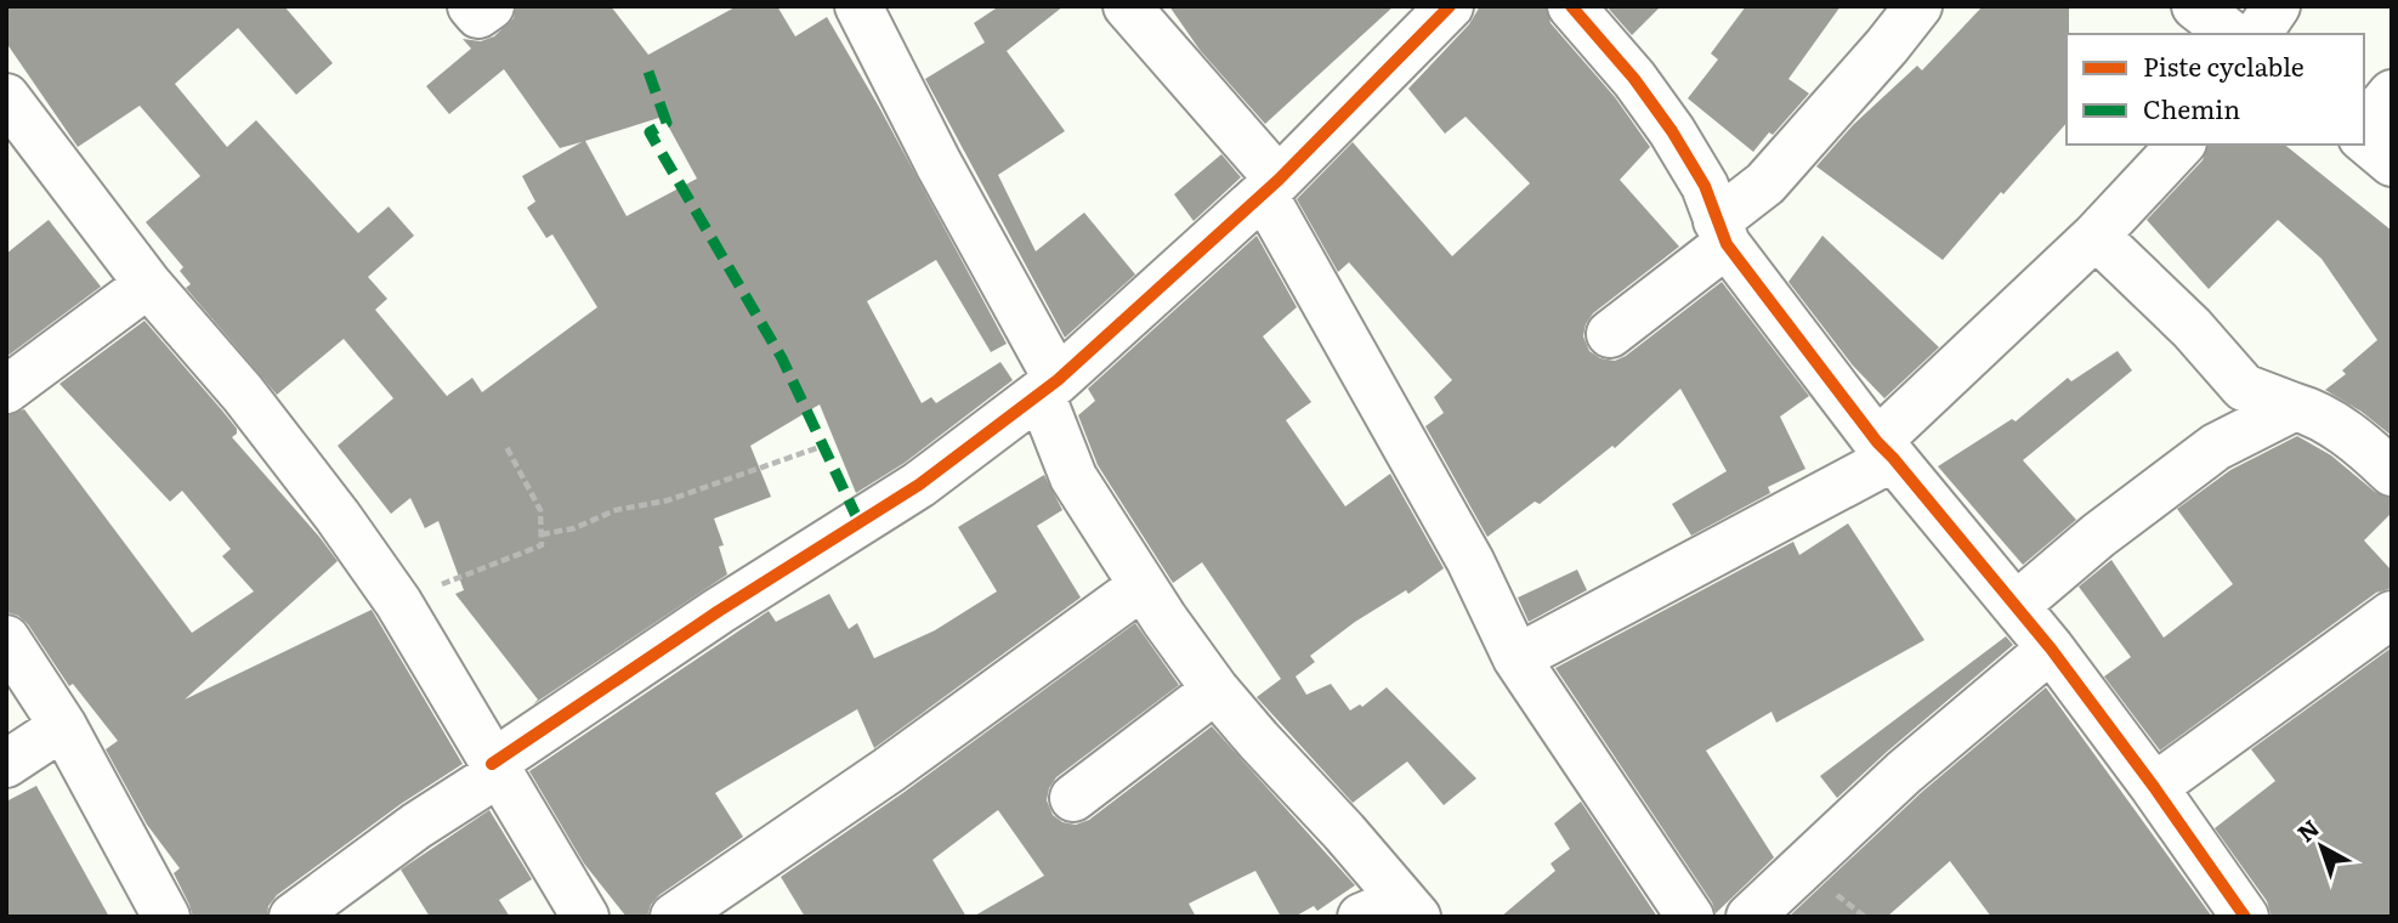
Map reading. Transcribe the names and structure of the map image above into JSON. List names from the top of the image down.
{
  "legend": ["Piste cyclable", "Chemin"],
  "north": "top left"
}
